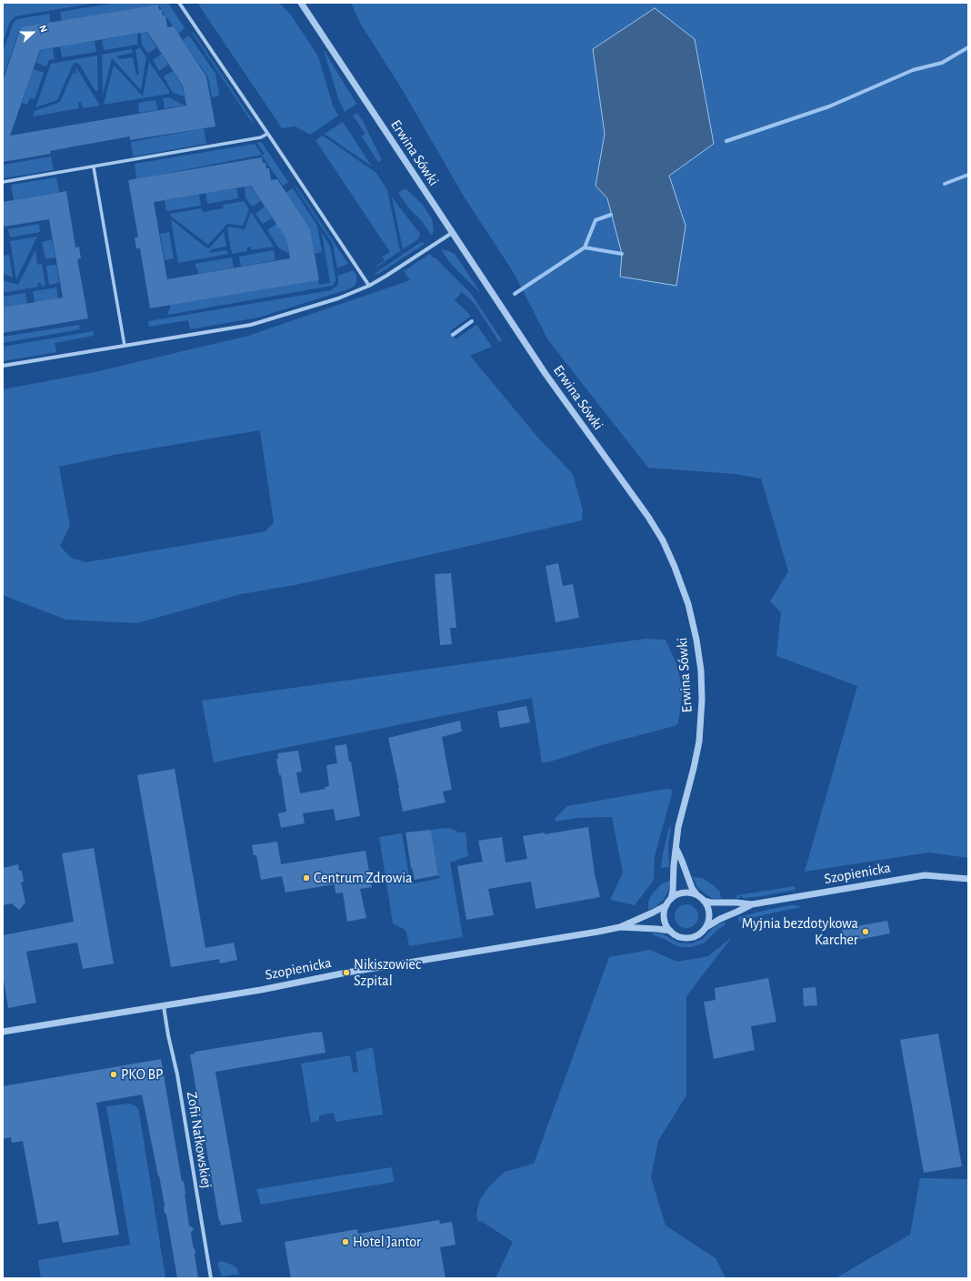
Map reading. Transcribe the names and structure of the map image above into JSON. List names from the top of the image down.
{
  "streets": {
    "street": ["Erwina Sówki", "Szopienicka", "Zofii Nałkowskiej"]
  },
  "crossings": [
    ["Erwina Sówki", "Szopienicka"],
    ["Szopienicka", "Zofii Nałkowskiej"]
  ],
  "places": [
    "Centrum Zdrowia",
    "Myjnia bezdotykowa Karcher",
    "Nikiszowiec Szpital",
    "PKO BP",
    "Hotel Jantor"
  ],
  "north": "right"
}
